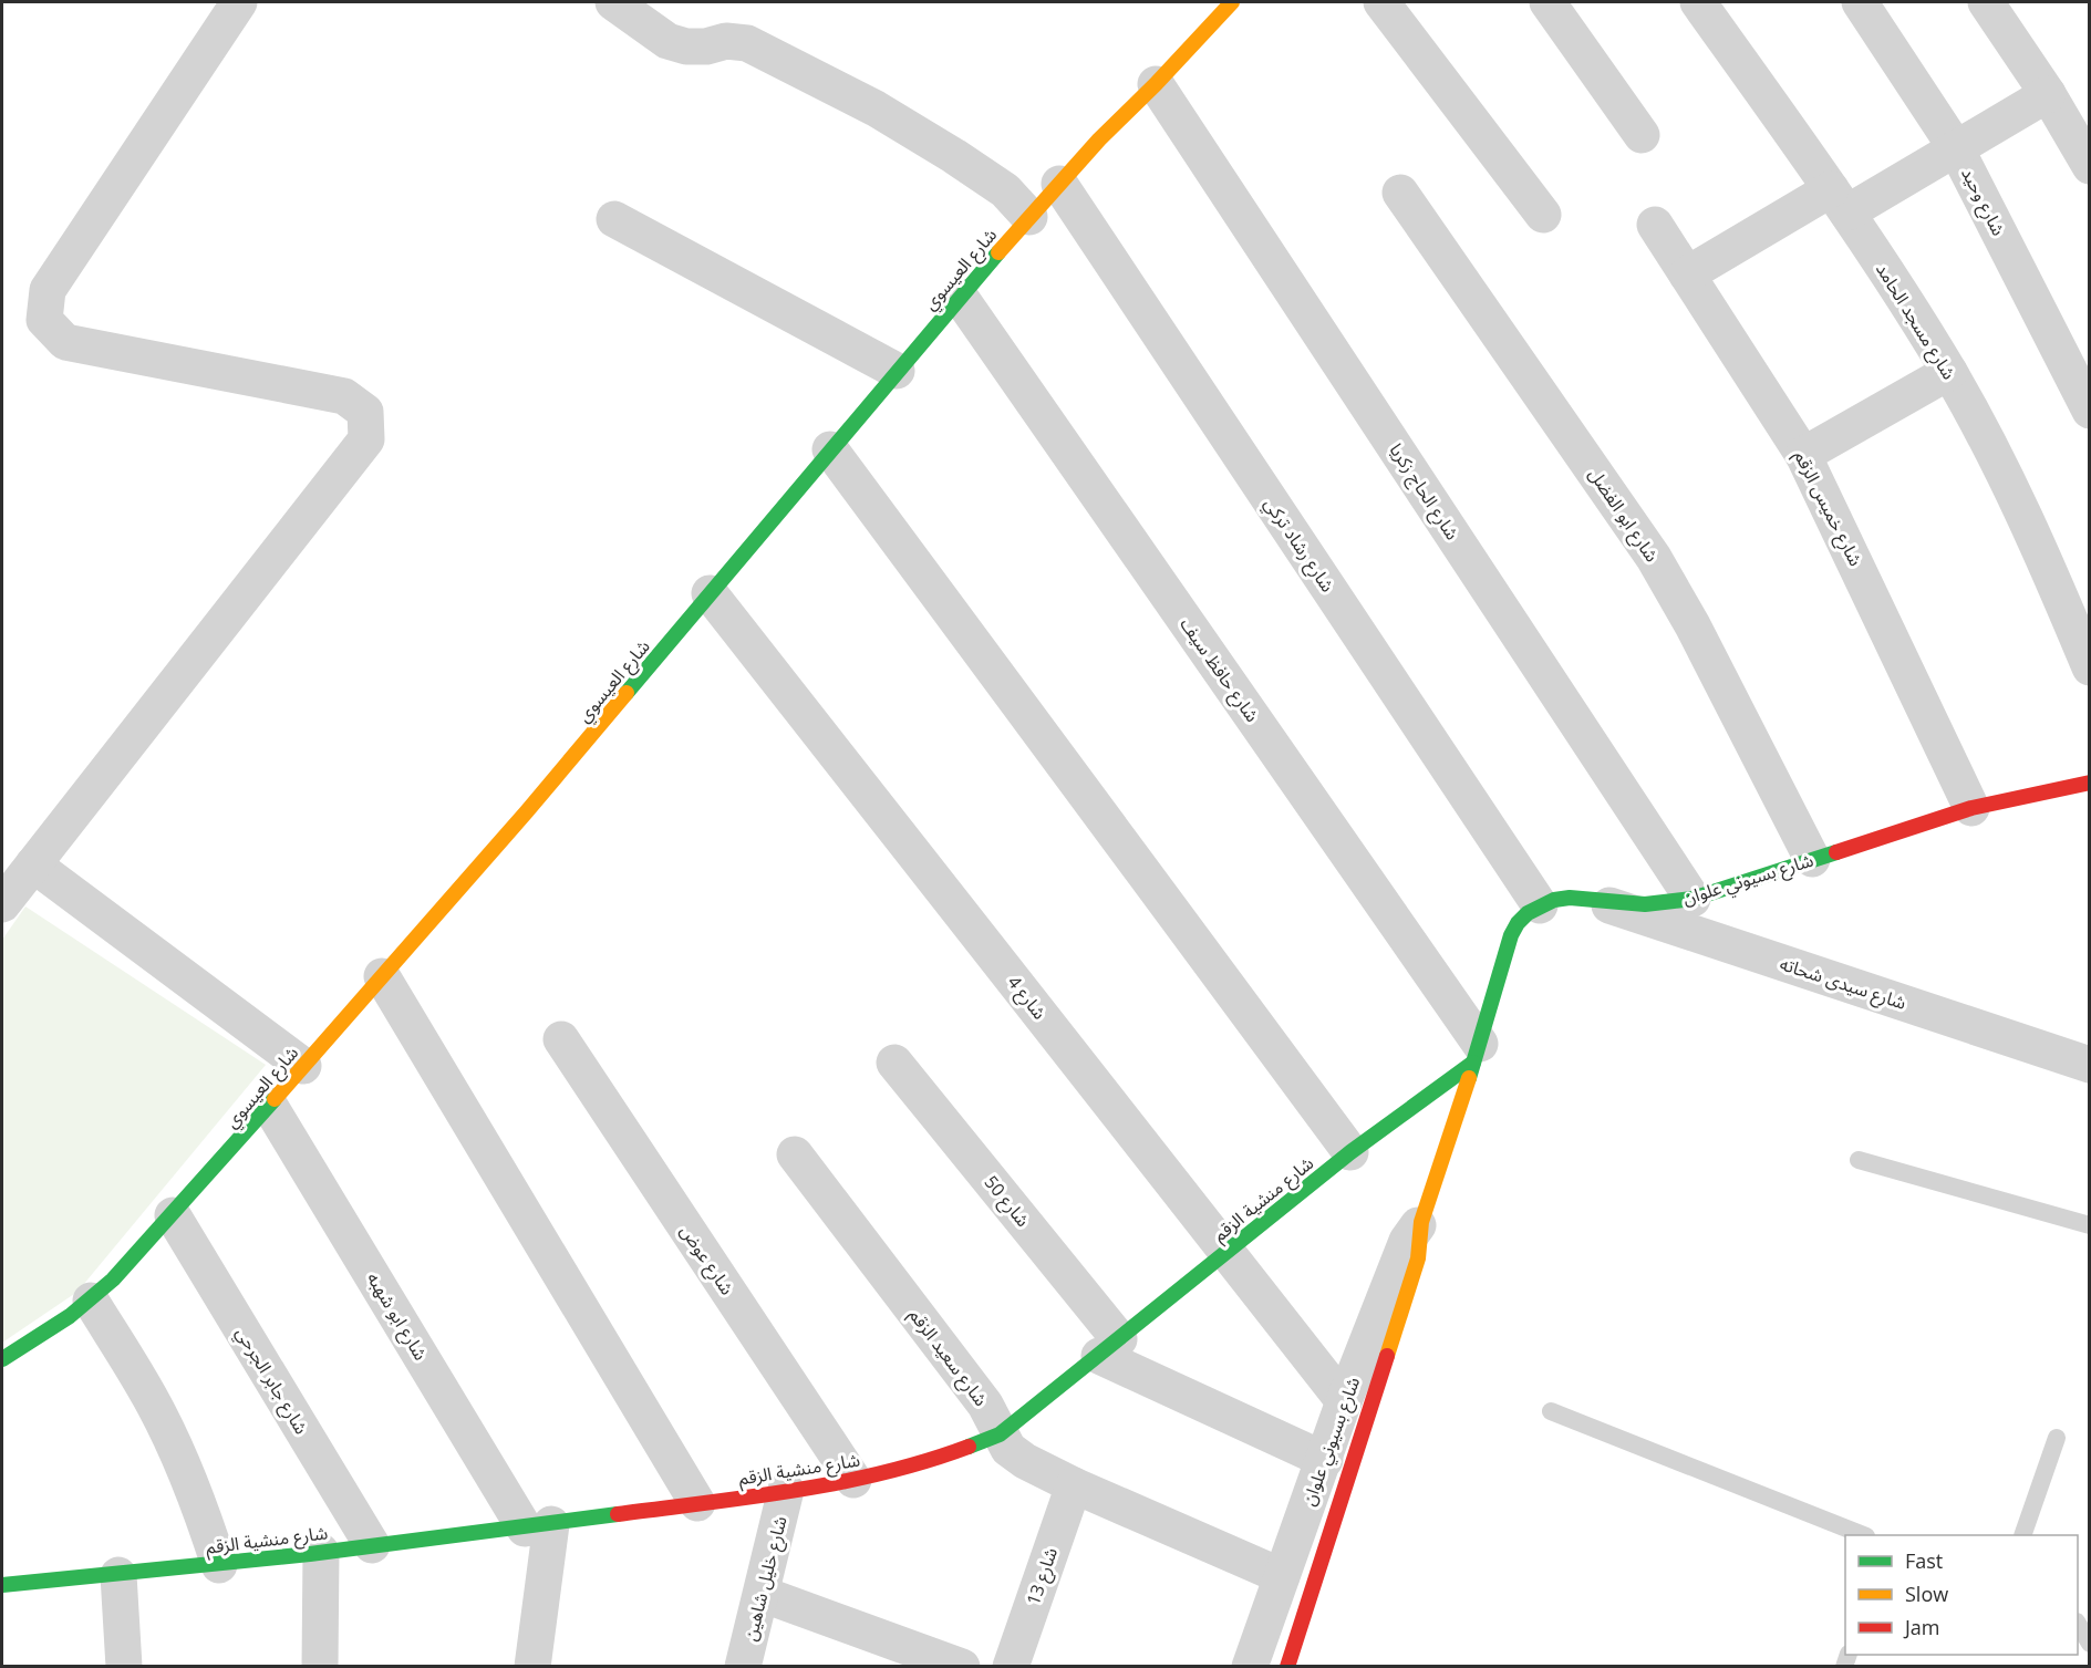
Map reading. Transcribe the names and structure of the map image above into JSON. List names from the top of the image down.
{
  "streets": {
    "street": [
      "شارع وحيد",
      "شارع العيسوي",
      "شارع مسجد الحامد",
      "شارع الحاج زكريا",
      "شارع خميس الزقم",
      "شارع ابو الفضل",
      "شارع رشاد تركي",
      "شارع حافظ سيف",
      "شارع بسيوني علوان",
      "شارع سيدى شحاته",
      "شارع 4",
      "شارع منشية الزقم",
      "شارع 50",
      "شارع عوض",
      "شارع ابو شهبه",
      "شارع سعيد الزقم",
      "شارع جابر الجرحي",
      "شارع 13",
      "شارع خليل شاهين"
    ]
  },
  "crossings": [
    ["شارع العيسوي", "شارع الحاج زكريا"],
    ["شارع العيسوي", "شارع رشاد تركي"],
    ["شارع العيسوي", "شارع حافظ سيف"],
    ["شارع العيسوي", "شارع 4"],
    ["شارع العيسوي", "شارع ابو شهبه"],
    ["شارع العيسوي", "شارع جابر الجرحي"],
    ["شارع الحاج زكريا", "شارع بسيوني علوان"],
    ["شارع خميس الزقم", "شارع بسيوني علوان"],
    ["شارع ابو الفضل", "شارع بسيوني علوان"],
    ["شارع رشاد تركي", "شارع بسيوني علوان"],
    ["شارع حافظ سيف", "شارع بسيوني علوان"],
    ["شارع حافظ سيف", "شارع منشية الزقم"],
    ["شارع بسيوني علوان", "شارع سيدى شحاته"],
    ["شارع بسيوني علوان", "شارع 4"],
    ["شارع بسيوني علوان", "شارع منشية الزقم"],
    ["شارع بسيوني علوان", "شارع سعيد الزقم"],
    ["شارع 4", "شارع منشية الزقم"],
    ["شارع منشية الزقم", "شارع 50"],
    ["شارع منشية الزقم", "شارع عوض"],
    ["شارع منشية الزقم", "شارع ابو شهبه"],
    ["شارع منشية الزقم", "شارع سعيد الزقم"],
    ["شارع منشية الزقم", "شارع جابر الجرحي"],
    ["شارع منشية الزقم", "شارع خليل شاهين"],
    ["شارع سعيد الزقم", "شارع 13"]
  ],
  "legend": ["Fast", "Slow", "Jam"]
}
